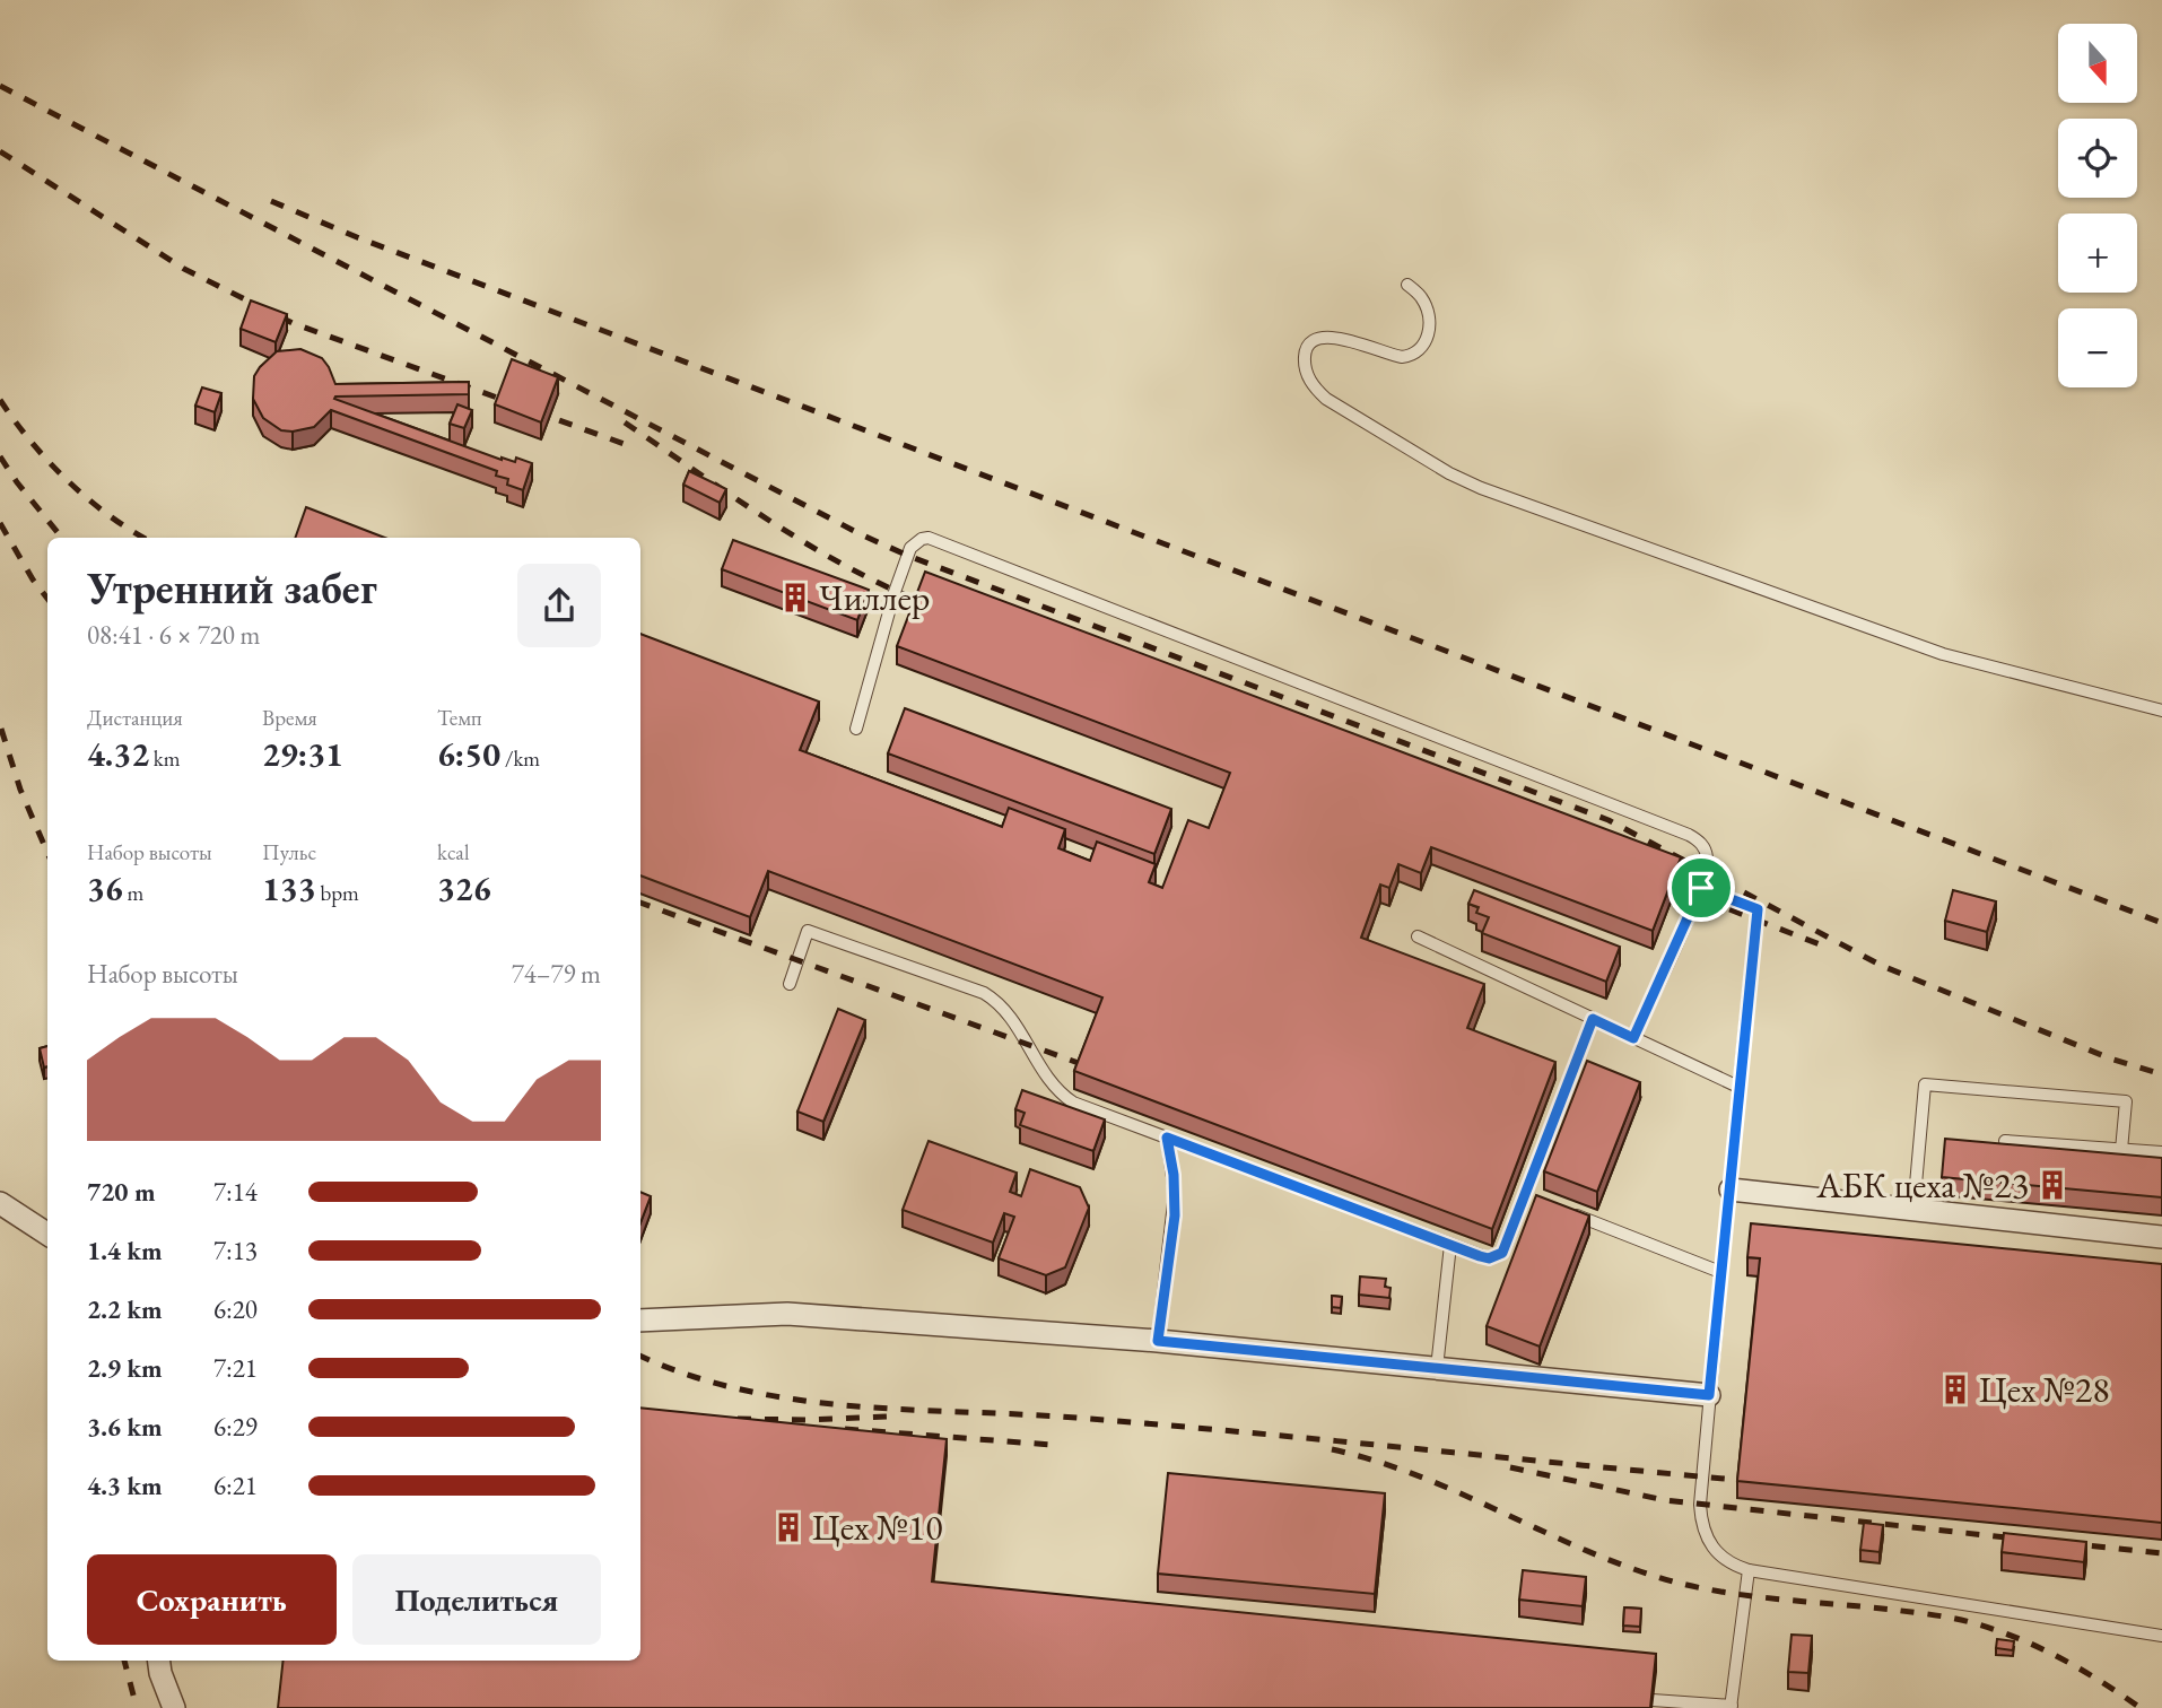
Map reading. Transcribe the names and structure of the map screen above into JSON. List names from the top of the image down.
{
  "places": {
    "building": [
      "Чиллер",
      "АБК цеха №23",
      "Цех №28",
      "Цех №10"
    ]
  },
  "north": "bottom",
  "page": {
    "map_buttons": ["+", "−"],
    "heading": ["Утренний забег", "08:41 · 6 × 720 m"],
    "stats": [
      ["Дистанция", "4.32 km"],
      ["Время", "29:31"],
      ["Темп", "6:50 /km"],
      ["Набор высоты", "36 m"],
      ["Пульс", "133 bpm"],
      ["kcal", "326"]
    ],
    "chart": ["Набор высоты", "74–79 m"],
    "list": [
      {
        "name": "720 m",
        "note": "7:14"
      },
      {
        "name": "1.4 km",
        "note": "7:13"
      },
      {
        "name": "2.2 km",
        "note": "6:20"
      },
      {
        "name": "2.9 km",
        "note": "7:21"
      },
      {
        "name": "3.6 km",
        "note": "6:29"
      },
      {
        "name": "4.3 km",
        "note": "6:21"
      }
    ],
    "buttons": ["Сохранить", "Поделиться"]
  }
}
